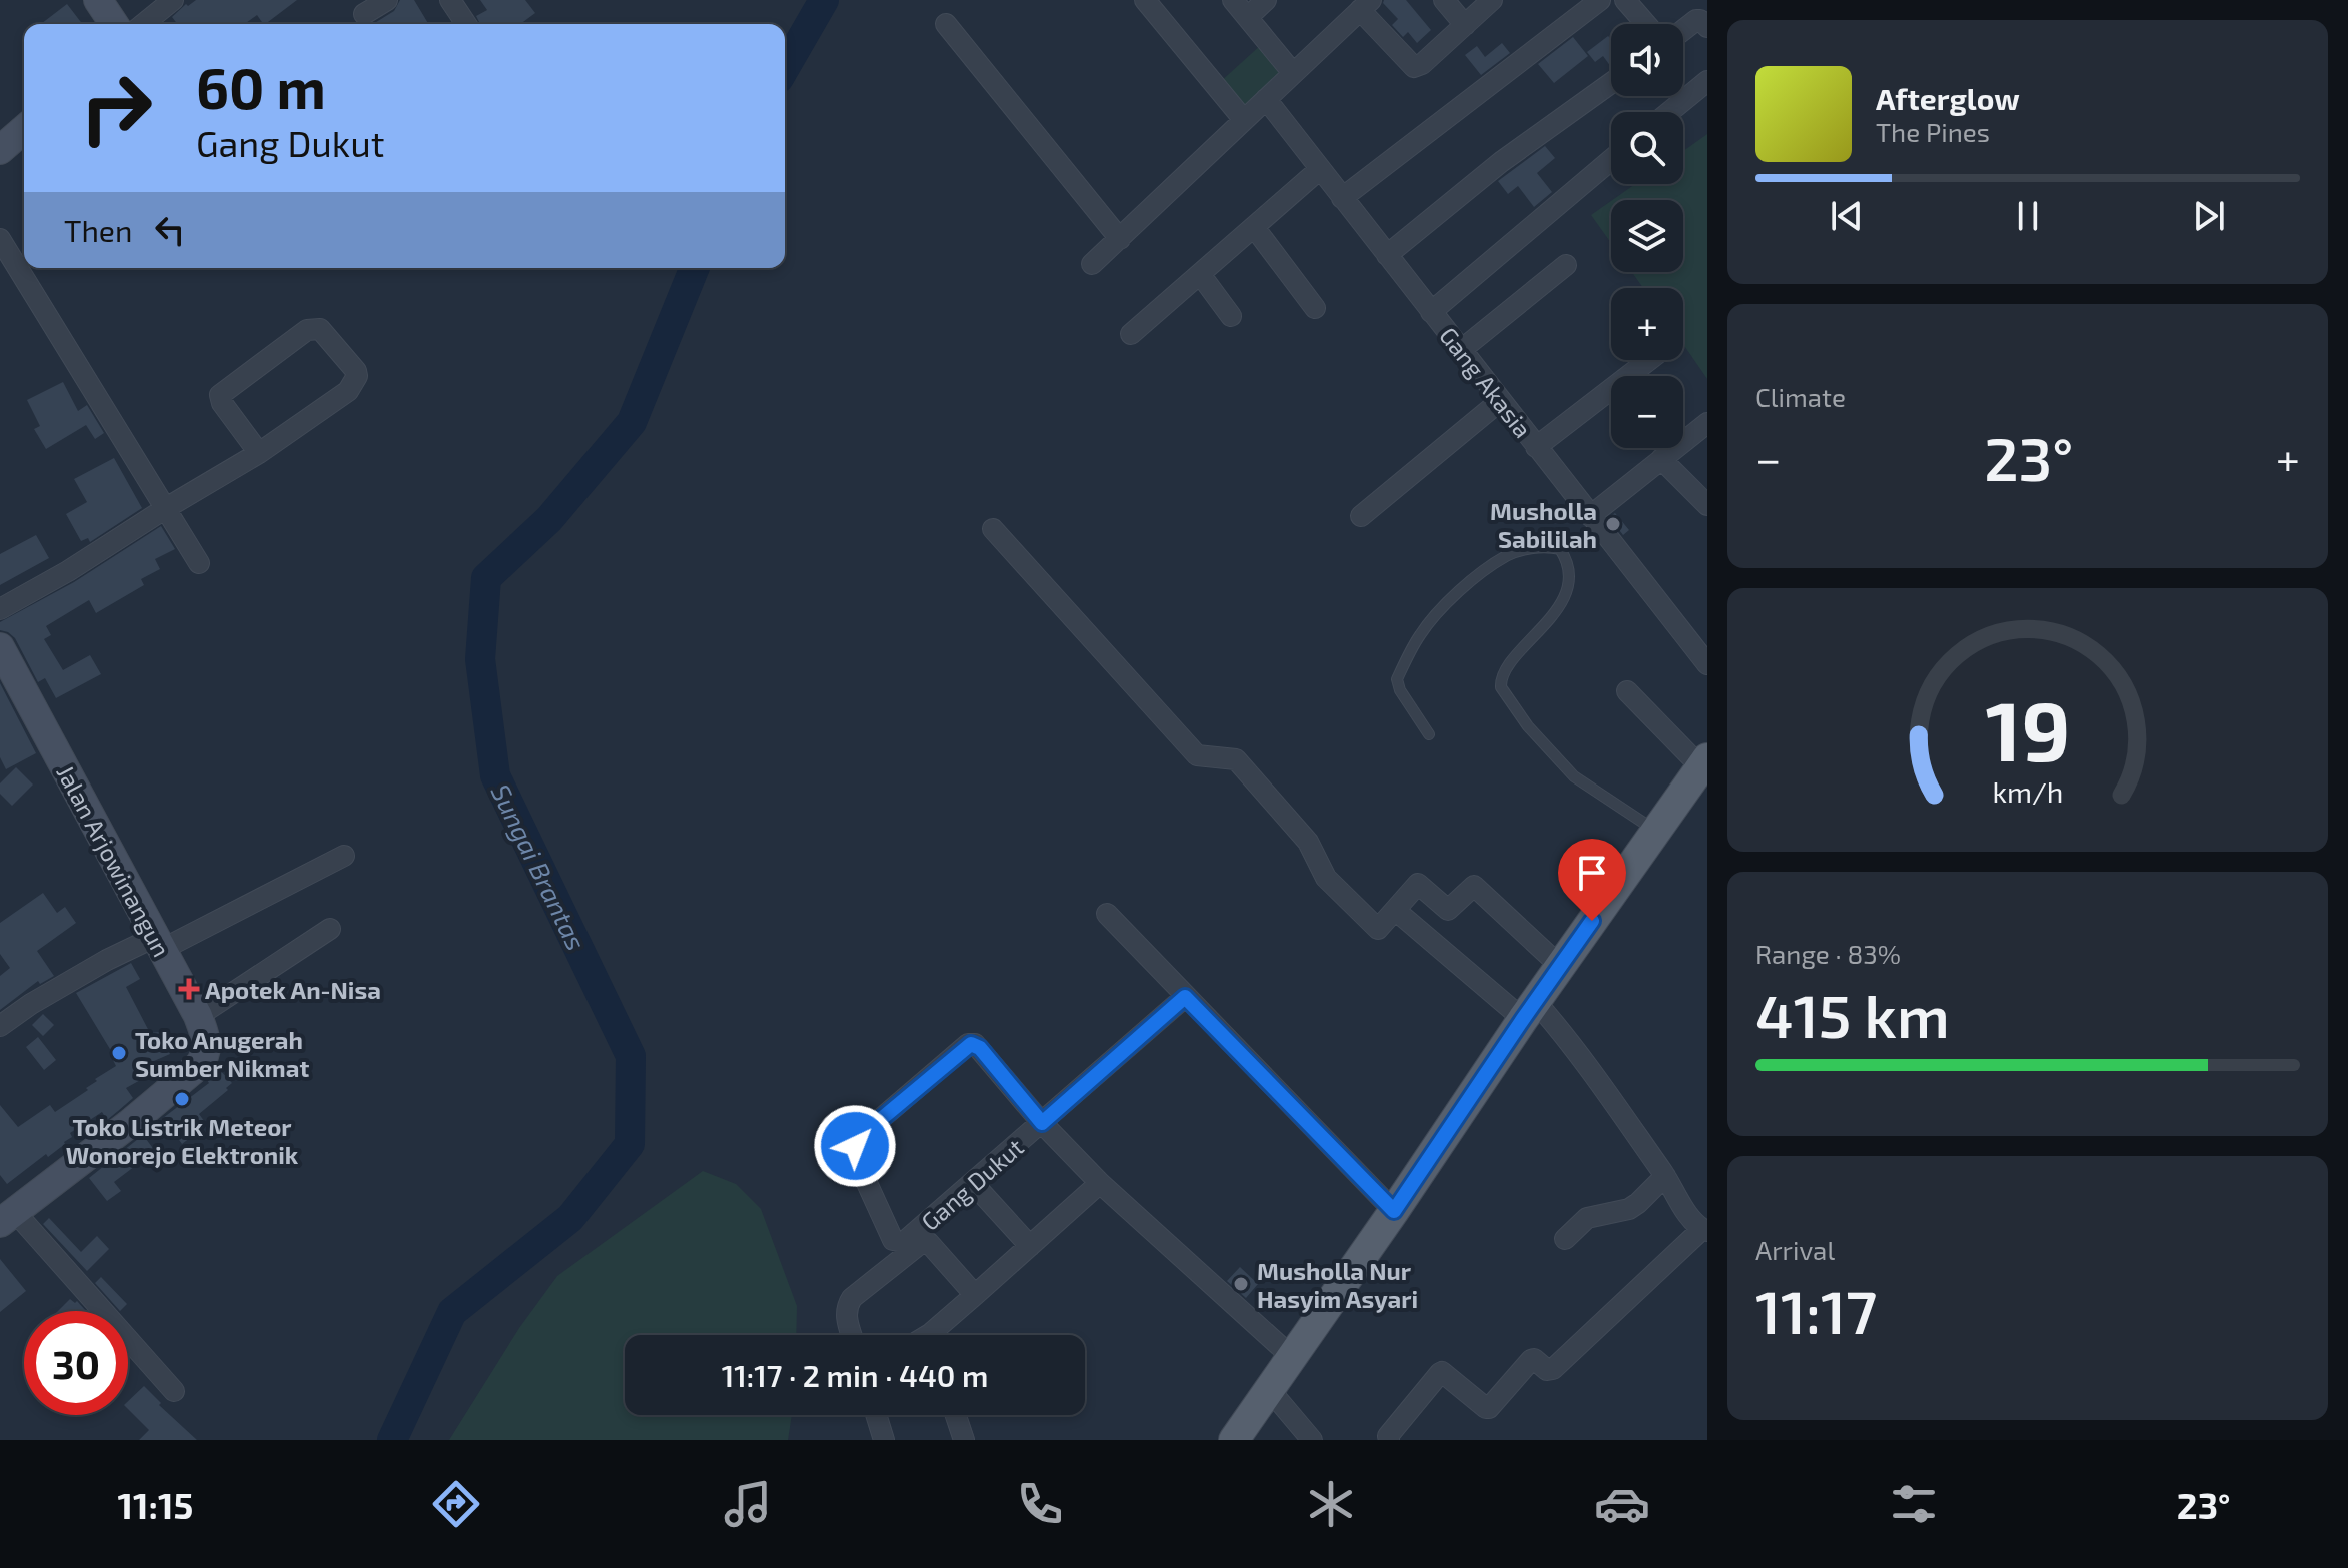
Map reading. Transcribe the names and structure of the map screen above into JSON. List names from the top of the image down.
{
  "streets": {
    "main road": ["Jalan Arjowinangun"],
    "street": ["Gang Akasia", "Gang Dukut"]
  },
  "water": ["Sungai Brantas"],
  "places": {
    "other": [
      "Musholla Sabililah",
      "Toko Anugerah Sumber Nikmat",
      "Toko Listrik Meteor Wonorejo Elektronik",
      "Musholla Nur Hasyim Asyari"
    ],
    "health": ["Apotek An-Nisa"]
  },
  "page": {
    "map_buttons": ["+", "−"],
    "turn": ["60 m", "Gang Dukut"],
    "song": ["Afterglow", "The Pines"],
    "then": "Then",
    "tile": [
      "Climate",
      ["Range · 83%", "415 km"],
      ["Arrival", "11:17"]
    ],
    "heat": ["−", "23°", "+"],
    "limit": "30",
    "trip": "11:17 · 2 min · 440 m",
    "tabs": ["11:15", "23°"],
    "gauge": ["19", "km/h"]
  }
}
